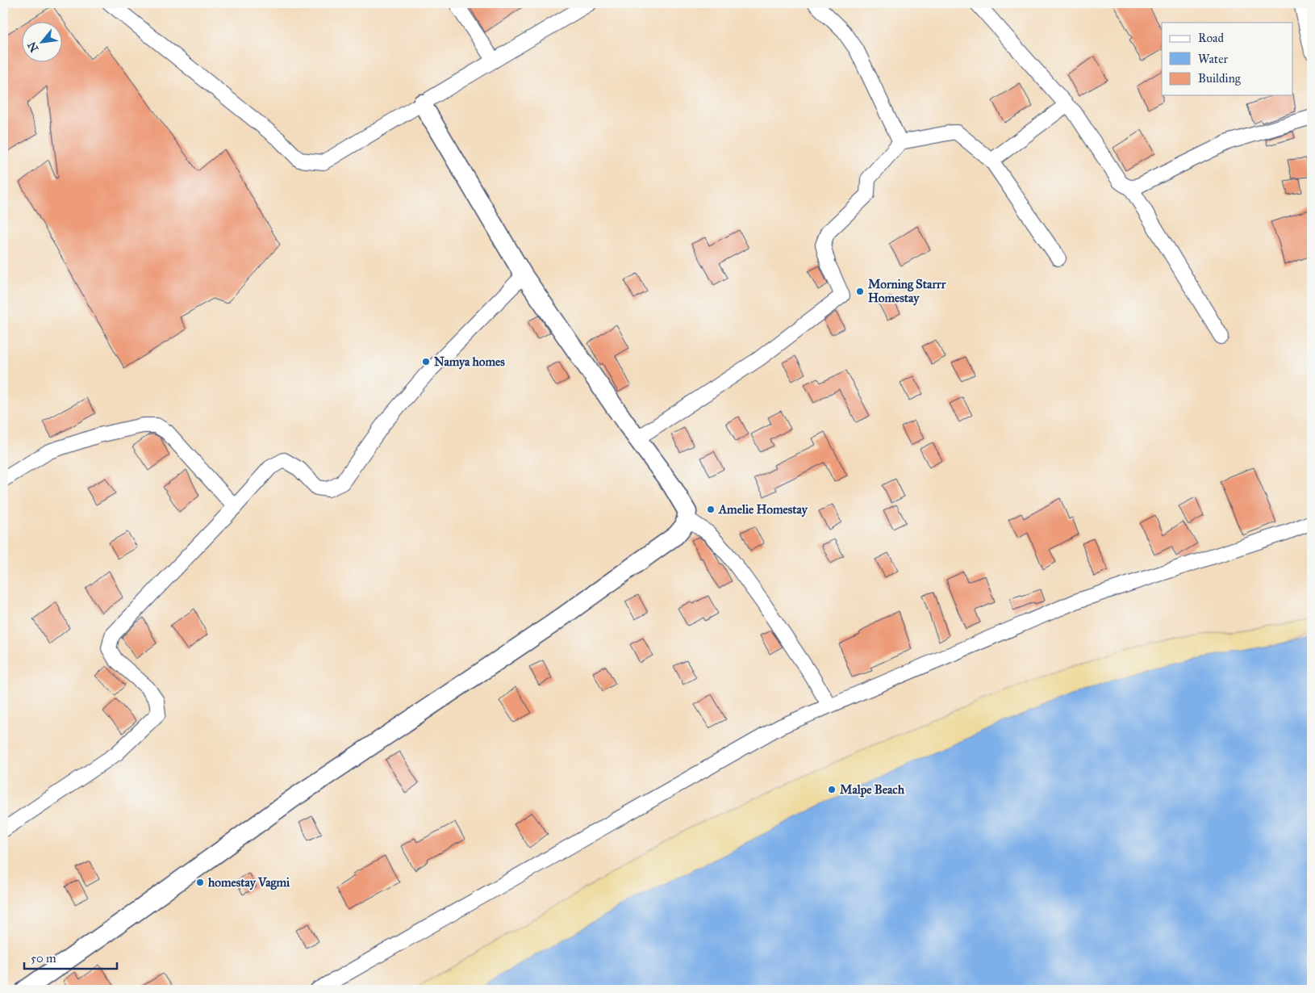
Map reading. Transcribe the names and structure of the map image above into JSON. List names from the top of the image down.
{
  "places": [
    "Morning Starrr Homestay",
    "Namya homes",
    "Amelie Homestay",
    "Malpe Beach",
    "homestay Vagmi"
  ],
  "legend": ["Road", "Water", "Building"],
  "scale_bar": "50 m",
  "north": "bottom left"
}
